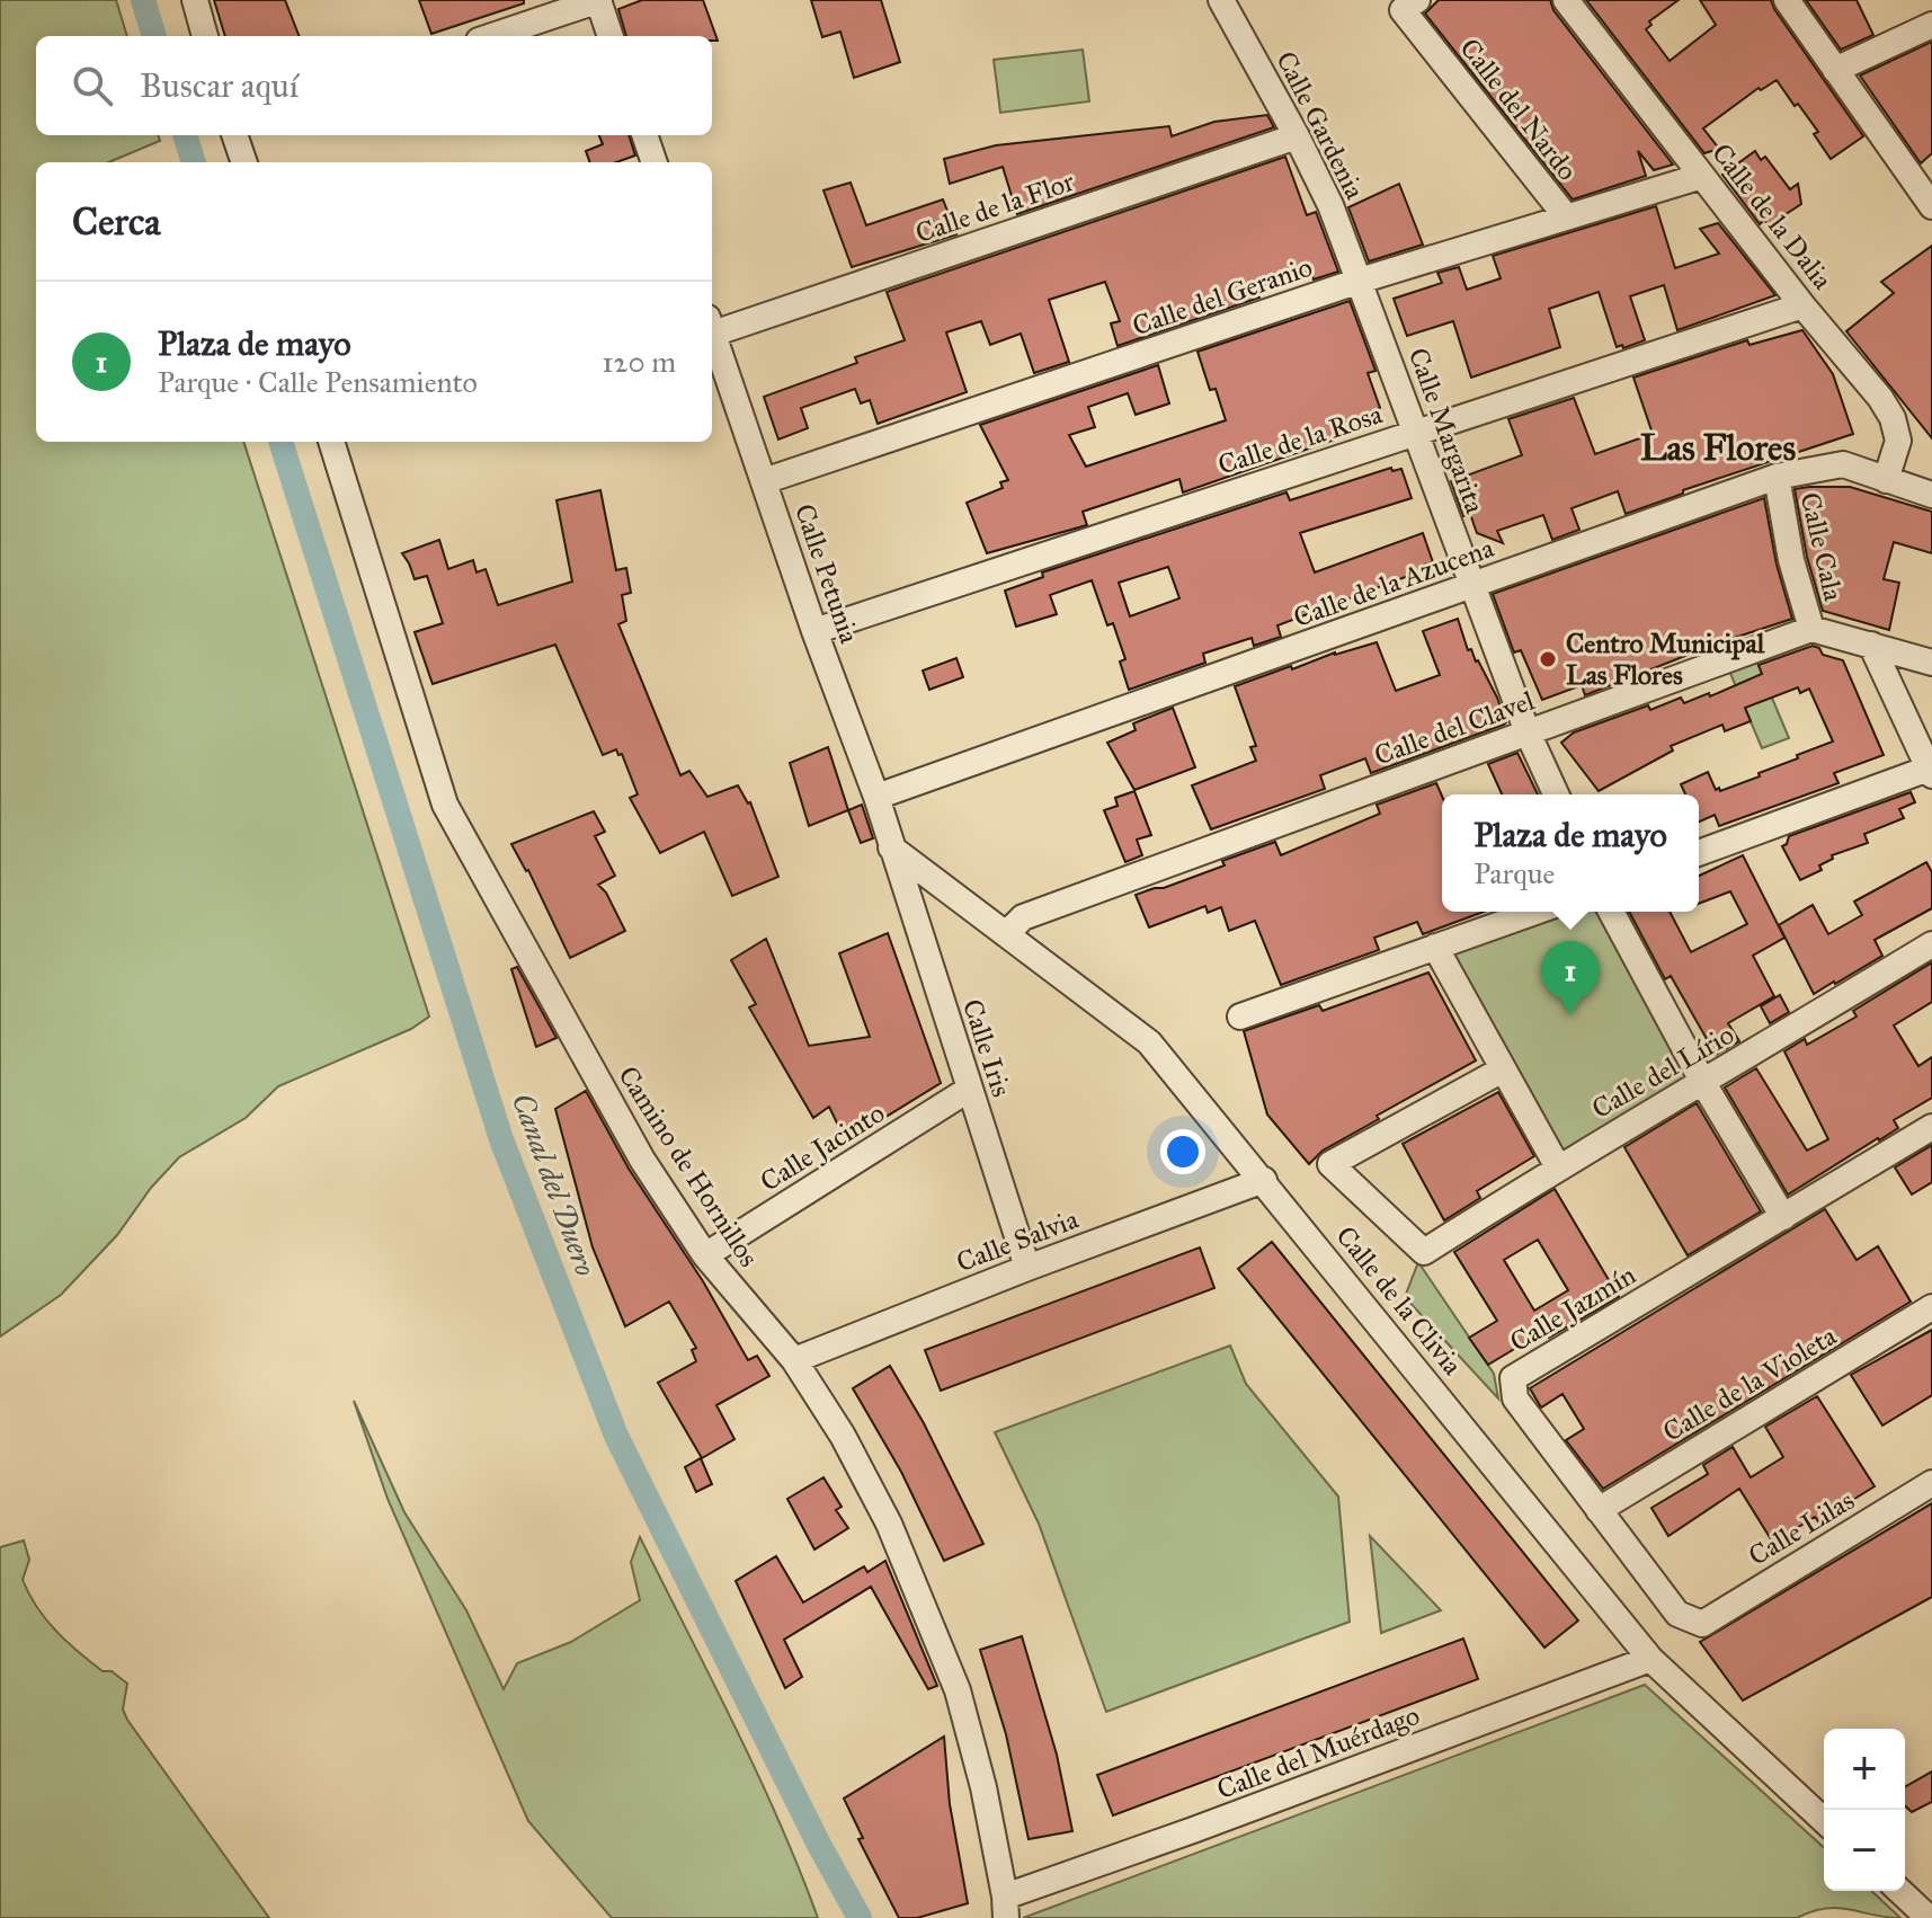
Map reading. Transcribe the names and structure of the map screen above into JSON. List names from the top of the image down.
{
  "streets": {
    "street": [
      "Calle del Nardo",
      "Calle Gardenia",
      "Calle de la Flor",
      "Calle de la Dalia",
      "Calle del Geranio",
      "Calle Margarita",
      "Calle de la Rosa",
      "Calle Cala",
      "Calle Petunia",
      "Calle de la Azucena",
      "Calle del Clavel",
      "Calle Iris",
      "Calle del Lírio",
      "Calle Jacinto",
      "Camino de Hornillos",
      "Calle Salvia",
      "Calle de la Clivia",
      "Calle Jazmín",
      "Calle de la Violeta",
      "Calle Lilas",
      "Calle del Muérdago"
    ]
  },
  "crossings": [
    ["Calle del Nardo", "Calle del Geranio"],
    ["Calle Gardenia", "Calle de la Flor"],
    ["Calle Gardenia", "Calle del Geranio"],
    ["Calle Gardenia", "Calle Margarita"],
    ["Calle de la Dalia", "Calle del Geranio"],
    ["Calle de la Dalia", "Calle de la Rosa"],
    ["Calle de la Dalia", "Calle de la Azucena"],
    ["Calle del Geranio", "Calle Margarita"],
    ["Calle del Geranio", "Calle Petunia"],
    ["Calle Margarita", "Calle de la Rosa"],
    ["Calle Margarita", "Calle de la Azucena"],
    ["Calle Margarita", "Calle del Clavel"],
    ["Calle de la Rosa", "Calle Petunia"],
    ["Calle Cala", "Calle de la Azucena"],
    ["Calle Cala", "Calle del Clavel"],
    ["Calle Petunia", "Calle de la Azucena"],
    ["Calle Petunia", "Calle Iris"],
    ["Calle Petunia", "Calle de la Clivia"],
    ["Calle del Clavel", "Calle de la Clivia"],
    ["Calle Iris", "Calle Jacinto"],
    ["Calle Iris", "Calle Salvia"],
    ["Calle Iris", "Calle de la Clivia"],
    ["Calle Jacinto", "Camino de Hornillos"],
    ["Camino de Hornillos", "Calle Salvia"],
    ["Camino de Hornillos", "Calle del Muérdago"],
    ["Calle Salvia", "Calle de la Clivia"],
    ["Calle de la Clivia", "Calle del Muérdago"],
    ["Calle Jazmín", "Calle de la Violeta"],
    ["Calle Jazmín", "Calle Lilas"]
  ],
  "districts": ["Las Flores"],
  "water": ["Canal del Duero"],
  "places": ["Centro Municipal Las Flores"],
  "page": {
    "search": "Buscar aquí",
    "heading": "Cerca",
    "list": [
      {
        "mark": "1",
        "name": "Plaza de mayo",
        "note": "Parque · Calle Pensamiento",
        "value": "120 m"
      }
    ],
    "popup": ["Plaza de mayo", "Parque"],
    "pins": "1",
    "map_buttons": ["+", "−"]
  }
}
